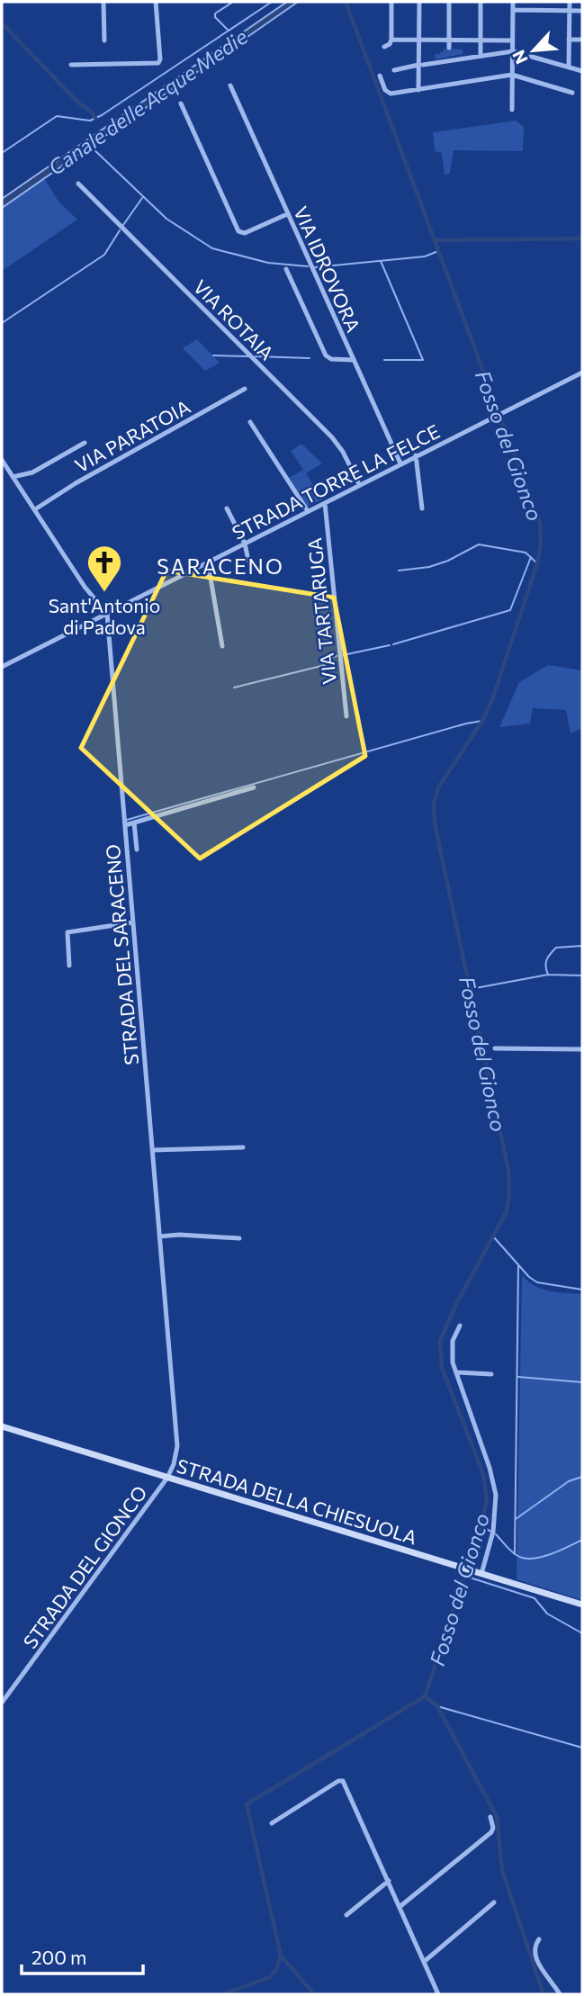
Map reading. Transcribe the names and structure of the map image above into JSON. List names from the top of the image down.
{
  "streets": {
    "street": [
      "VIA IDROVORA",
      "VIA ROTAIA",
      "VIA PARATOIA",
      "STRADA TORRE LA FELCE",
      "VIA TARTARUGA",
      "STRADA DEL SARACENO",
      "STRADA DELLA CHIESUOLA",
      "STRADA DEL GIONCO"
    ]
  },
  "crossings": [
    ["VIA IDROVORA", "STRADA TORRE LA FELCE"],
    ["VIA ROTAIA", "STRADA TORRE LA FELCE"],
    ["STRADA TORRE LA FELCE", "VIA TARTARUGA"],
    ["STRADA TORRE LA FELCE", "STRADA DEL SARACENO"],
    ["STRADA DEL SARACENO", "STRADA DELLA CHIESUOLA"],
    ["STRADA DEL SARACENO", "STRADA DEL GIONCO"],
    ["STRADA DELLA CHIESUOLA", "STRADA DEL GIONCO"]
  ],
  "districts": ["SARACENO"],
  "water": ["Canale delle Acque Medie", "Fosso del Gionco"],
  "places": {
    "church": ["Sant'Antonio di Padova"]
  },
  "scale_bar": "200 m",
  "north": "bottom left"
}
